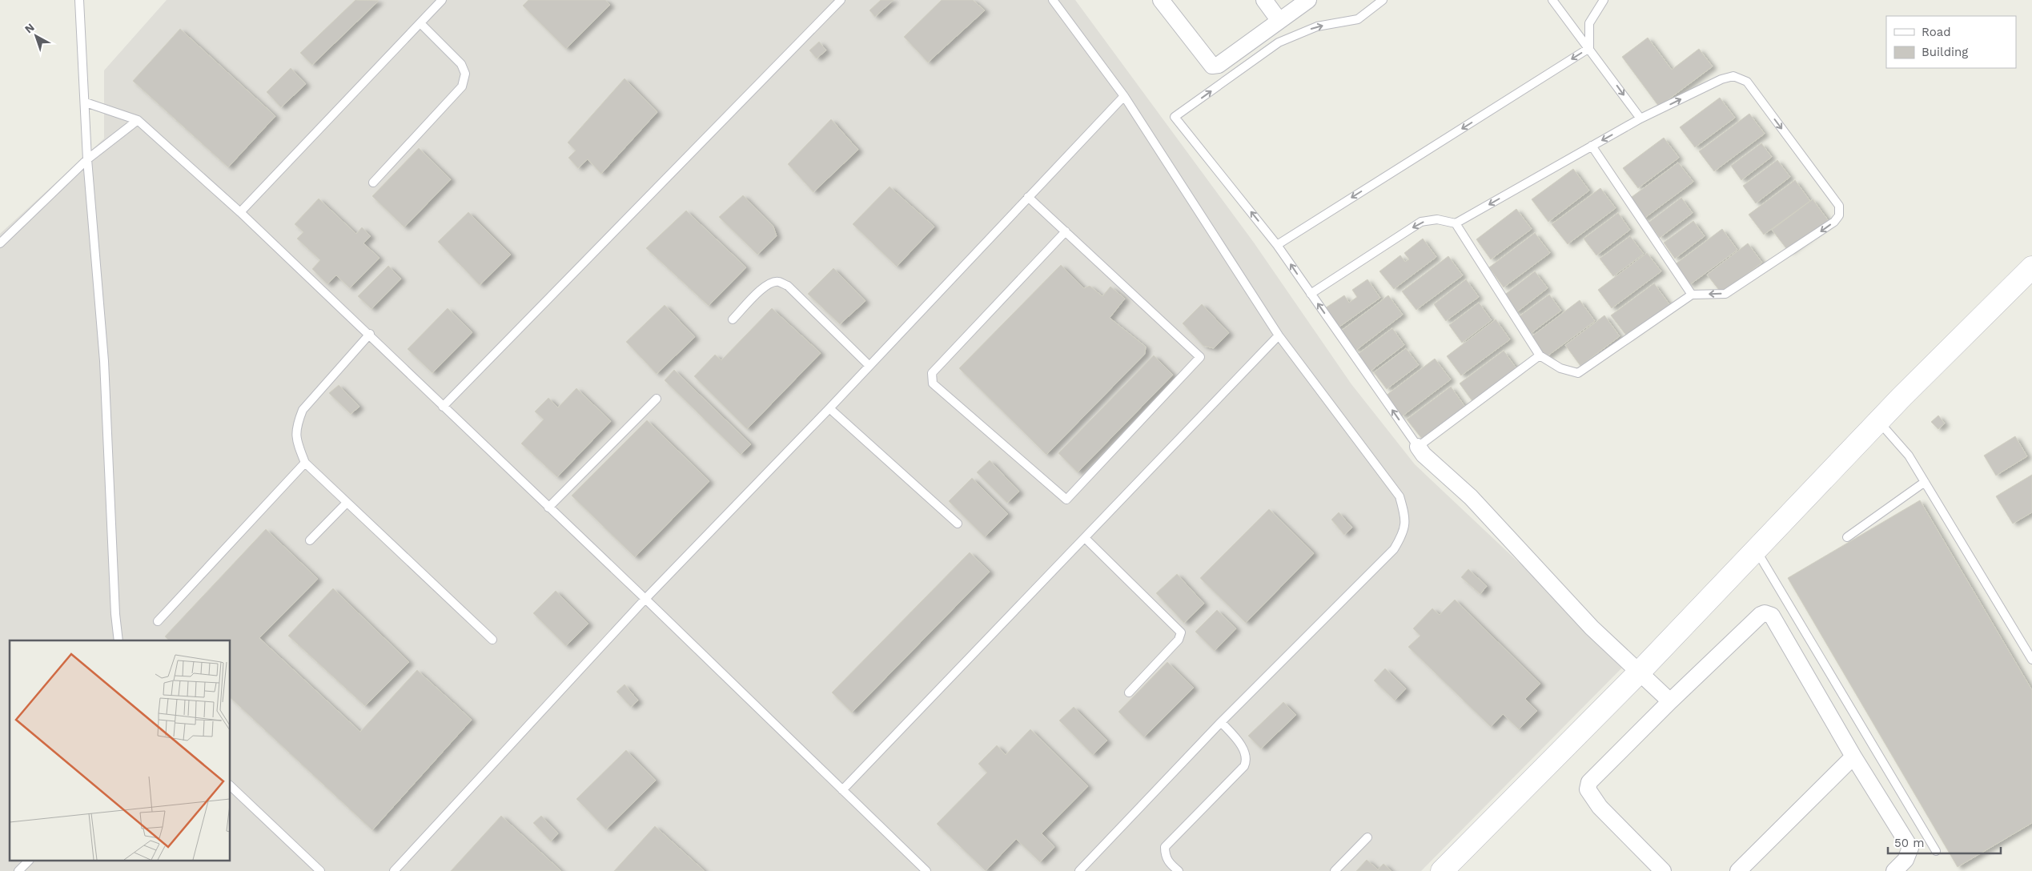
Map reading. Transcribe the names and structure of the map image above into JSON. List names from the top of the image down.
{
  "legend": ["Road", "Building"],
  "scale_bar": "50 m",
  "north": "top left"
}
